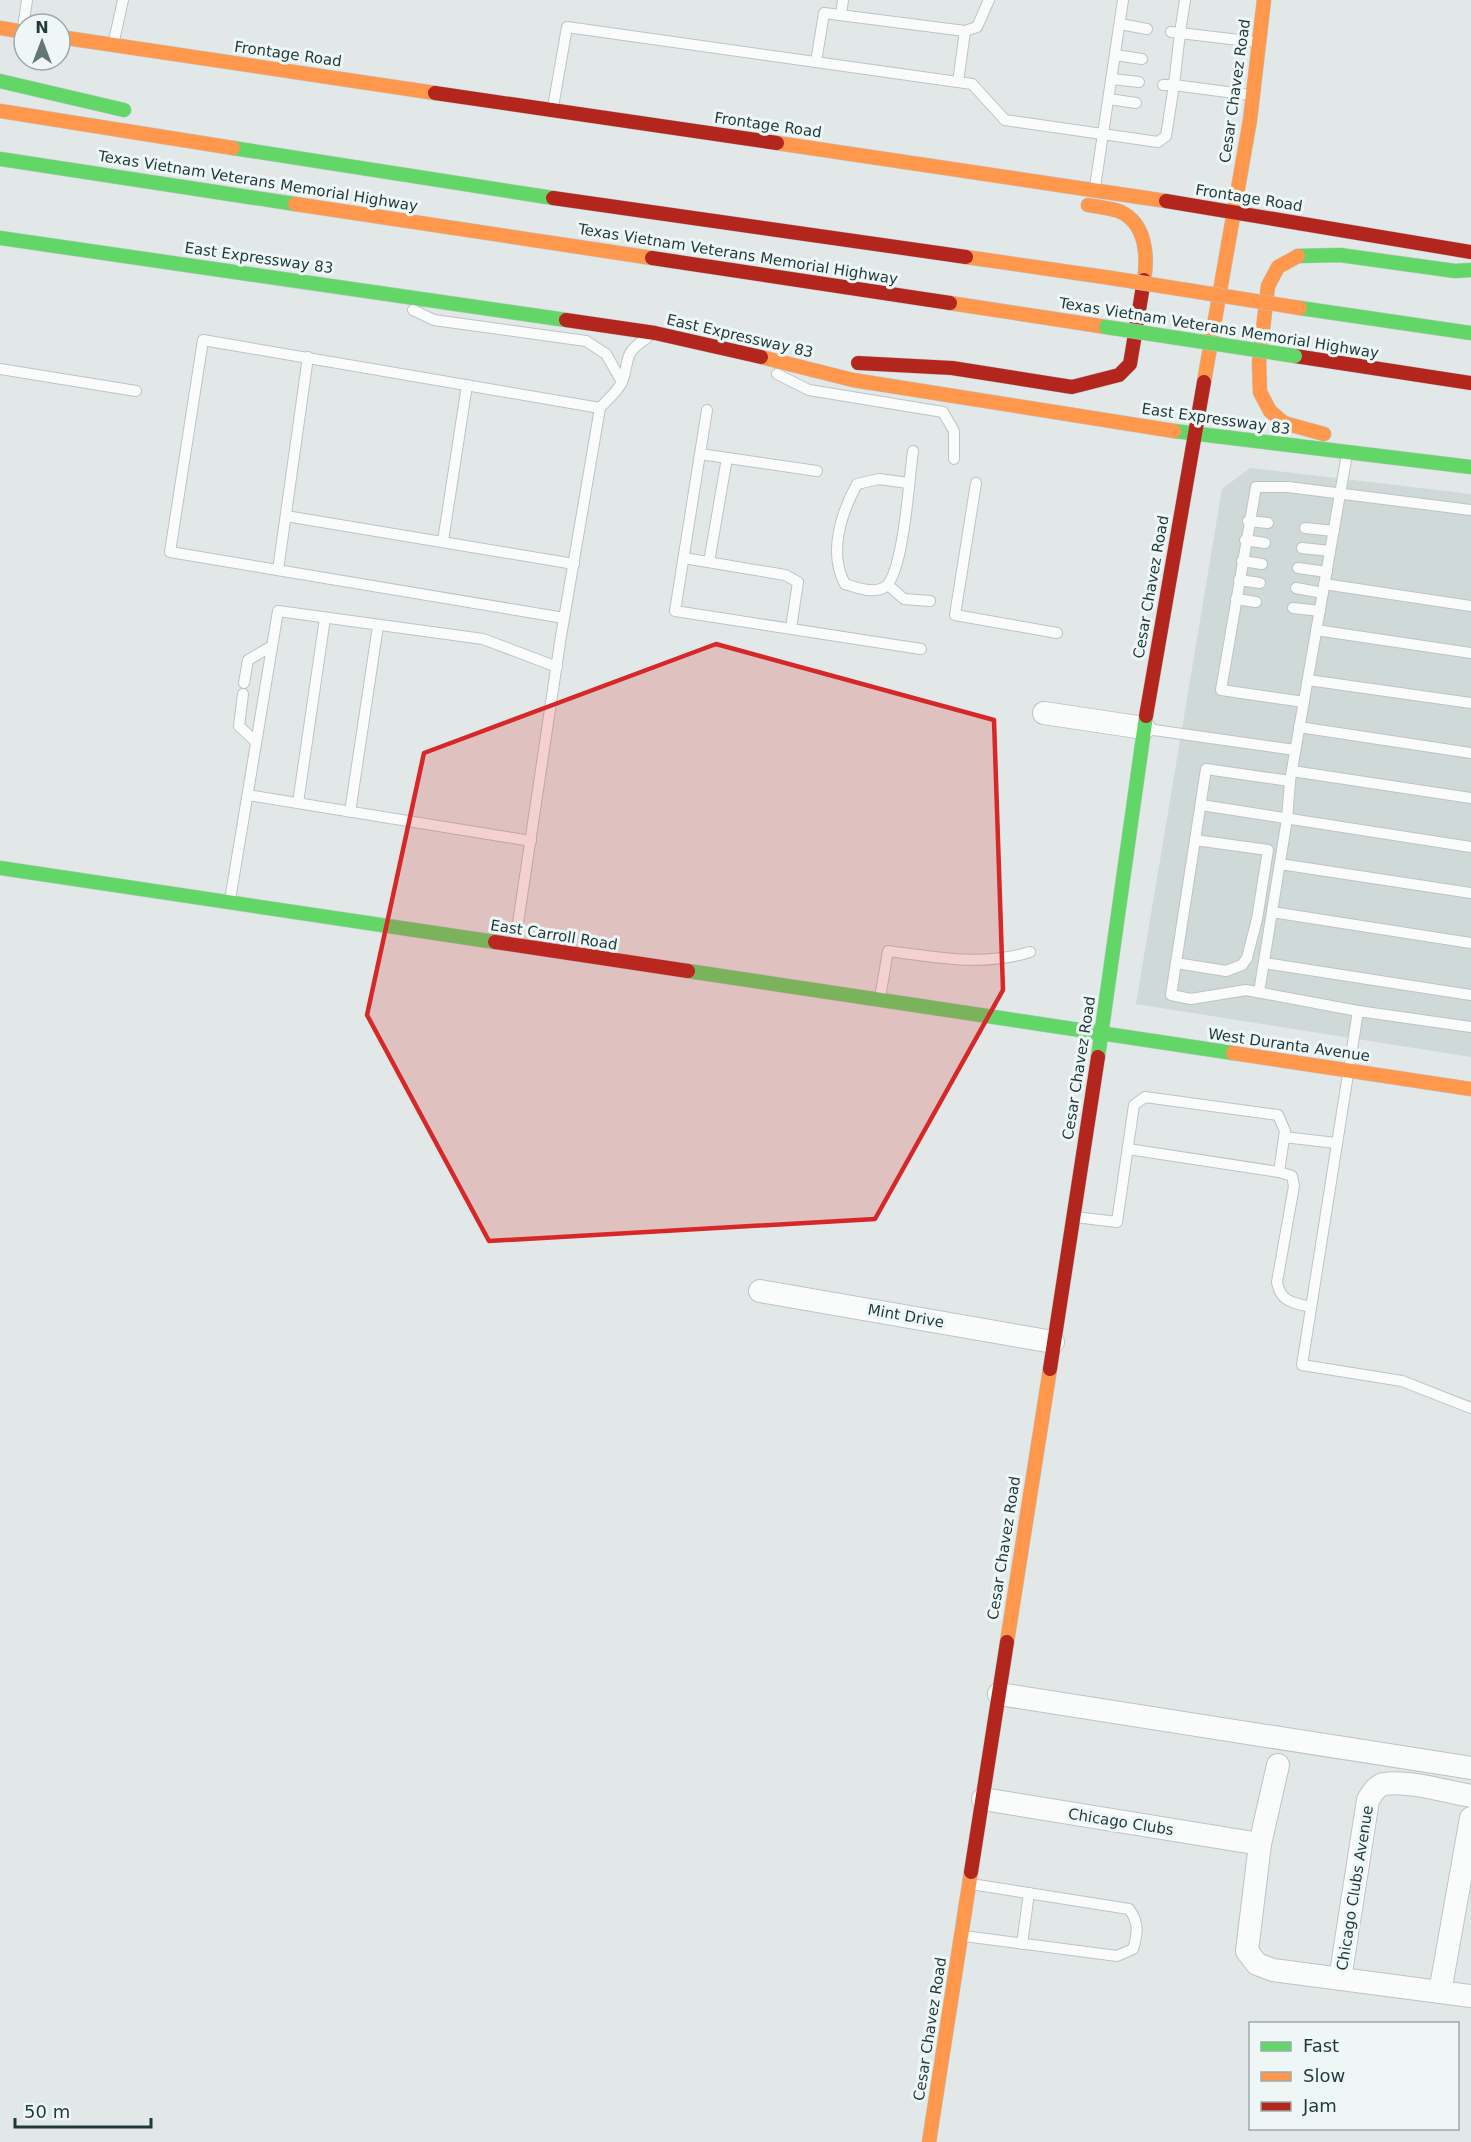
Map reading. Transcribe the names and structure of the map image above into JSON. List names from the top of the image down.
{
  "streets": {
    "main road": [
      "Frontage Road",
      "Cesar Chavez Road",
      "Texas Vietnam Veterans Memorial Highway",
      "East Expressway 83",
      "East Carroll Road",
      "West Duranta Avenue"
    ],
    "street": ["Mint Drive", "Chicago Clubs", "Chicago Clubs Avenue"]
  },
  "crossings": [
    ["Frontage Road", "Cesar Chavez Road"],
    ["Cesar Chavez Road", "East Expressway 83"],
    ["Cesar Chavez Road", "East Carroll Road"],
    ["Cesar Chavez Road", "West Duranta Avenue"],
    ["Cesar Chavez Road", "Mint Drive"],
    ["Cesar Chavez Road", "Chicago Clubs"],
    ["East Carroll Road", "West Duranta Avenue"],
    ["Chicago Clubs", "Chicago Clubs Avenue"]
  ],
  "legend": ["Fast", "Slow", "Jam"],
  "scale_bar": "50 m",
  "north": "top"
}
